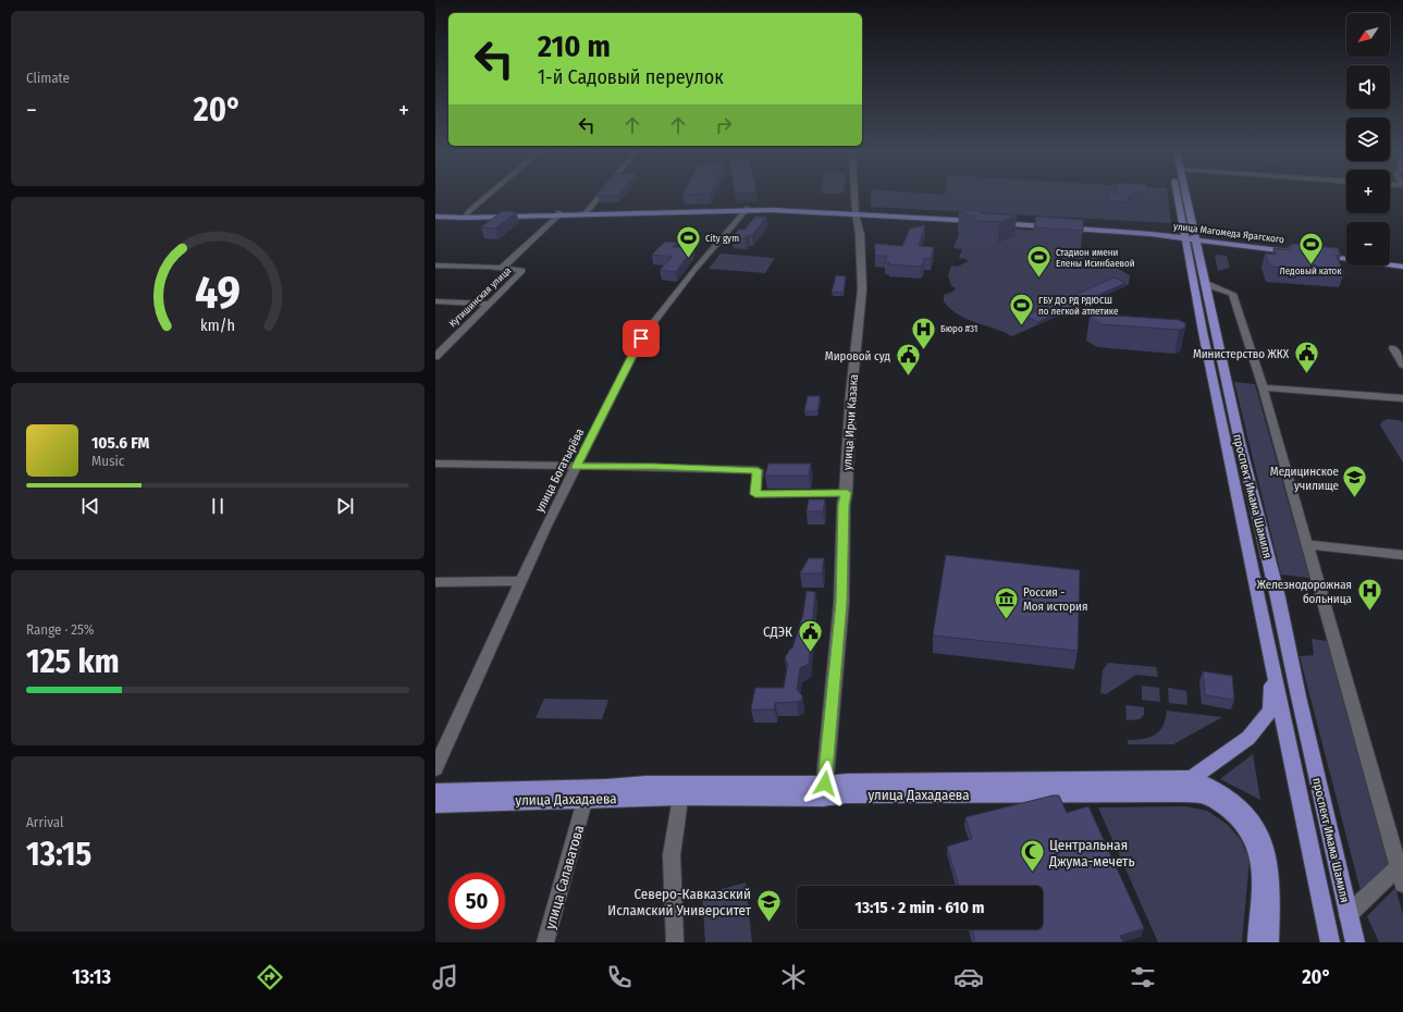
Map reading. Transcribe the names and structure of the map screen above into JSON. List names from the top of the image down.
{
  "streets": {
    "main road": [
      "улица Магомеда Ярагского",
      "улица Ирчи Казака",
      "проспект Имама Шамиля",
      "улица Дахадаева"
    ],
    "street": ["Кутишинская улица", "улица Богатырёва", "улица Салаватова"]
  },
  "crossings": [
    ["улица Магомеда Ярагского", "Кутишинская улица"],
    ["улица Магомеда Ярагского", "улица Ирчи Казака"],
    ["улица Магомеда Ярагского", "улица Богатырёва"],
    ["улица Магомеда Ярагского", "проспект Имама Шамиля"],
    ["улица Ирчи Казака", "улица Дахадаева"],
    ["улица Дахадаева", "улица Салаватова"]
  ],
  "places": {
    "sports": [
      "City gym",
      "Ледовый каток",
      "Стадион имени Елены Исинбаевой",
      "ГБУ ДО РД РДЮСШ по легкой атлетике"
    ],
    "hospital": ["Бюро #31", "Железнодорожная больница"],
    "public building": ["Министерство ЖКХ", "Мировой суд", "СДЭК"],
    "school or university": ["Медицинское училище", "Северо-Кавказский Исламский Университет"],
    "museum": ["Россия - Моя история"],
    "mosque": ["Центральная Джума-мечеть"]
  },
  "north": "bottom left",
  "page": {
    "tile": [
      "Climate",
      ["Range · 25%", "125 km"],
      ["Arrival", "13:15"]
    ],
    "map_buttons": ["+", "−"],
    "turn": ["210 m", "1-й Садовый переулок"],
    "heat": ["−", "20°", "+"],
    "song": ["105.6 FM", "Music"],
    "limit": "50",
    "trip": "13:15 · 2 min · 610 m",
    "tabs": ["13:13", "20°"],
    "gauge": ["49", "km/h"]
  }
}
